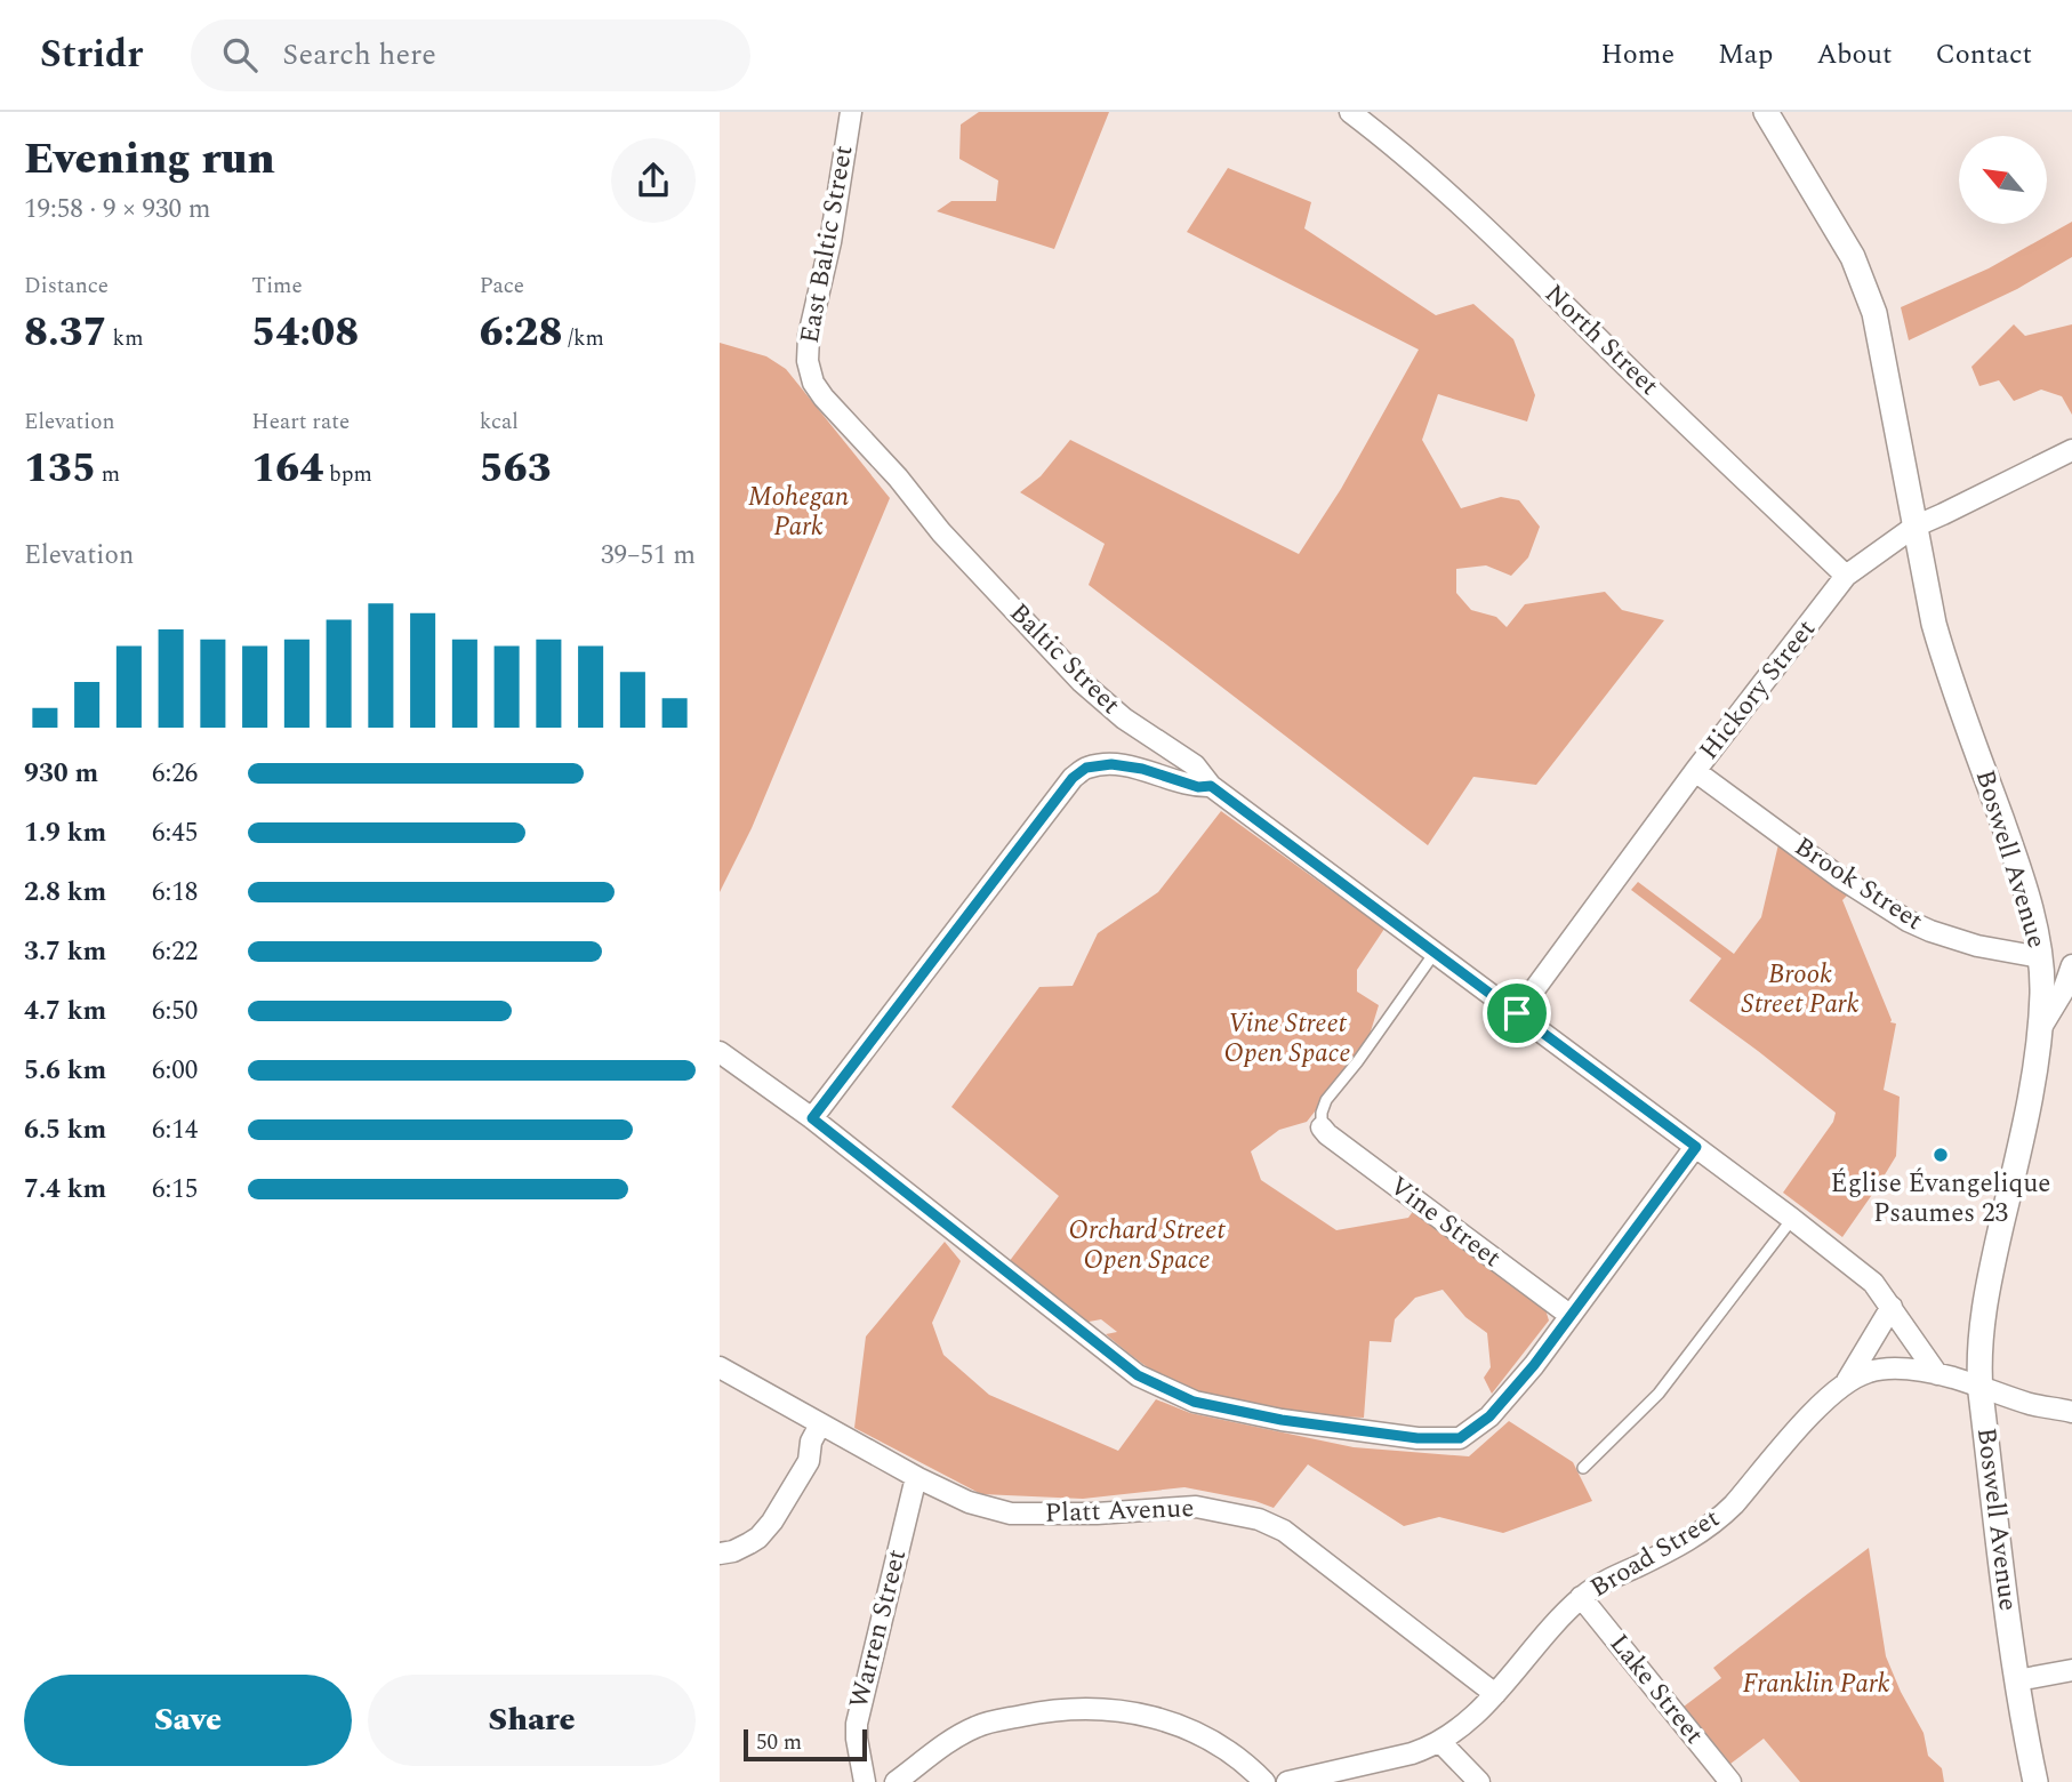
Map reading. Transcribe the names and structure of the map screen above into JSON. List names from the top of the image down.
{
  "streets": {
    "street": [
      "East Baltic Street",
      "North Street",
      "Baltic Street",
      "Hickory Street",
      "Boswell Avenue",
      "Brook Street",
      "Vine Street",
      "Platt Avenue",
      "Broad Street",
      "Warren Street",
      "Lake Street"
    ]
  },
  "crossings": [
    ["East Baltic Street", "Baltic Street"],
    ["North Street", "Hickory Street"],
    ["Baltic Street", "Hickory Street"],
    ["Baltic Street", "Broad Street"],
    ["Hickory Street", "Boswell Avenue"],
    ["Hickory Street", "Brook Street"],
    ["Boswell Avenue", "Brook Street"],
    ["Boswell Avenue", "Broad Street"],
    ["Platt Avenue", "Broad Street"],
    ["Platt Avenue", "Warren Street"],
    ["Broad Street", "Lake Street"]
  ],
  "parks": [
    "Mohegan Park",
    "Brook Street Park",
    "Vine Street Open Space",
    "Orchard Street Open Space",
    "Franklin Park"
  ],
  "places": ["Église Évangelique Psaumes 23"],
  "scale_bar": "50 m",
  "north": "top left",
  "page": {
    "header": "Stridr",
    "search": "Search here",
    "nav": [
      "Home",
      "Map",
      "About",
      "Contact"
    ],
    "heading": ["Evening run", "19:58 · 9 × 930 m"],
    "stats": [
      ["Distance", "8.37 km"],
      ["Time", "54:08"],
      ["Pace", "6:28 /km"],
      ["Elevation", "135 m"],
      ["Heart rate", "164 bpm"],
      ["kcal", "563"]
    ],
    "chart": ["Elevation", "39–51 m"],
    "list": [
      {
        "name": "930 m",
        "note": "6:26"
      },
      {
        "name": "1.9 km",
        "note": "6:45"
      },
      {
        "name": "2.8 km",
        "note": "6:18"
      },
      {
        "name": "3.7 km",
        "note": "6:22"
      },
      {
        "name": "4.7 km",
        "note": "6:50"
      },
      {
        "name": "5.6 km",
        "note": "6:00"
      },
      {
        "name": "6.5 km",
        "note": "6:14"
      },
      {
        "name": "7.4 km",
        "note": "6:15"
      }
    ],
    "buttons": ["Save", "Share"],
    "scale": "50 m"
  }
}
